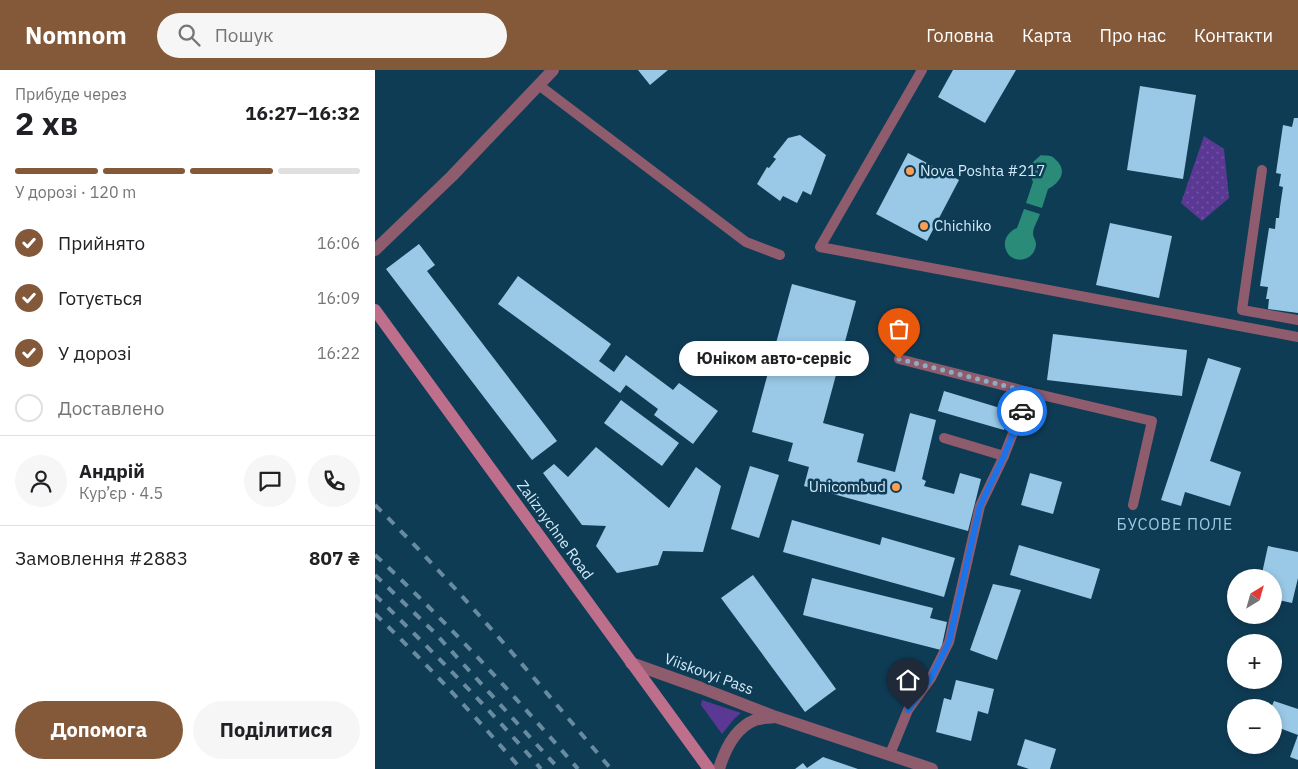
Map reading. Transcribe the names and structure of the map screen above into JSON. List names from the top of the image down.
{
  "streets": {
    "street": ["Zaliznychne Road", "Viiskovyi Pass"]
  },
  "crossings": [
    ["Zaliznychne Road", "Viiskovyi Pass"]
  ],
  "districts": ["БУСОВЕ ПОЛЕ"],
  "places": [
    "Nova Poshta #217",
    "Chichiko",
    "Юніком авто-сервіс",
    "Unicombud"
  ],
  "north": "top right",
  "page": {
    "header": "Nomnom",
    "search": "Пошук",
    "nav": [
      "Головна",
      "Карта",
      "Про нас",
      "Контакти"
    ],
    "heading": ["2 хв", "Прибуде через", "16:27–16:32"],
    "panel": [
      "Андрій",
      "Кур’єр · 4.5",
      "Замовлення #2883",
      "807 ₴"
    ],
    "bar": "У дорозі · 120 m",
    "list": [
      ["Прийнято", "16:06"],
      ["Готується", "16:09"],
      ["У дорозі", "16:22"],
      "Доставлено"
    ],
    "bubble": "Юніком авто-сервіс",
    "map_buttons": ["+", "−"],
    "buttons": ["Допомога", "Поділитися"]
  }
}
